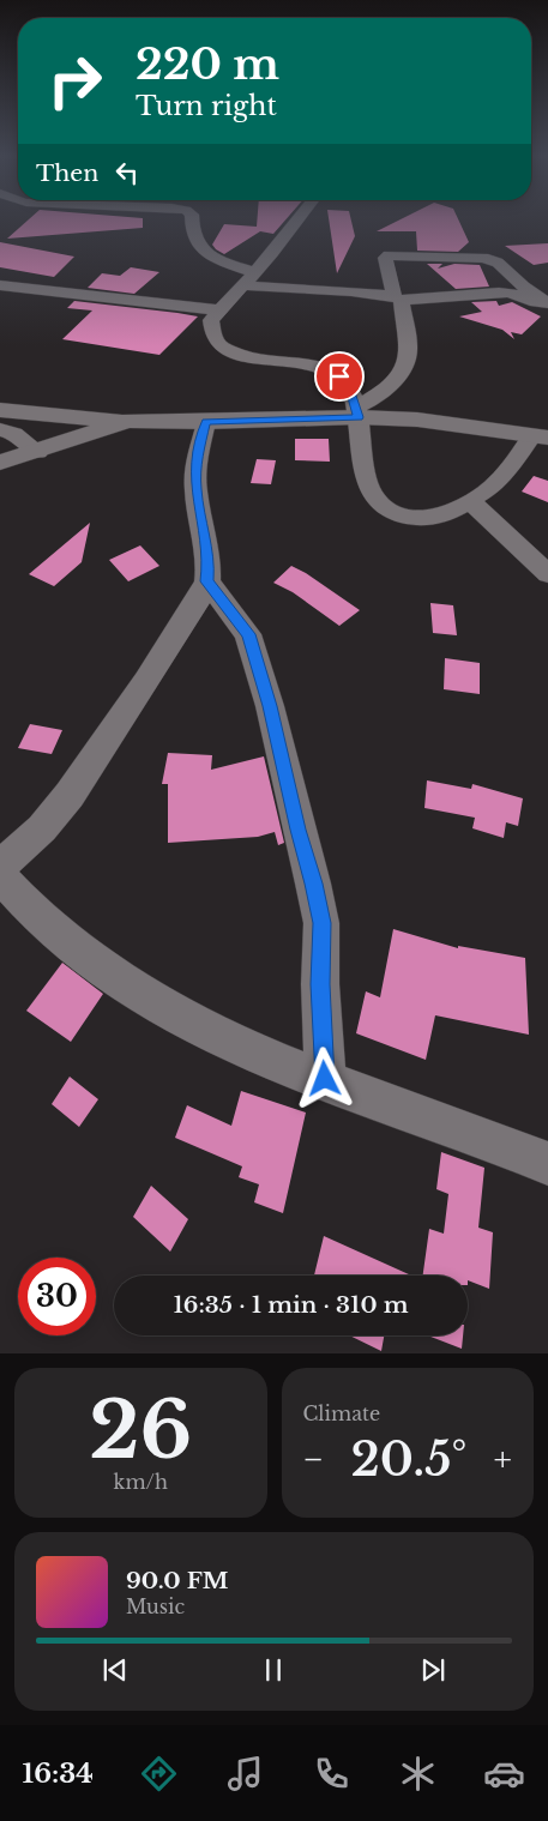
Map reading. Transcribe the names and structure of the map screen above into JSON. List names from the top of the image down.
{
  "page": {
    "turn": ["220 m", "Turn right"],
    "then": "Then",
    "limit": "30",
    "trip": "16:35 · 1 min · 310 m",
    "tile": [
      ["26", "km/h"],
      "Climate"
    ],
    "heat": ["−", "20.5°", "+"],
    "song": ["90.0 FM", "Music"],
    "tabs": "16:34"
  }
}
